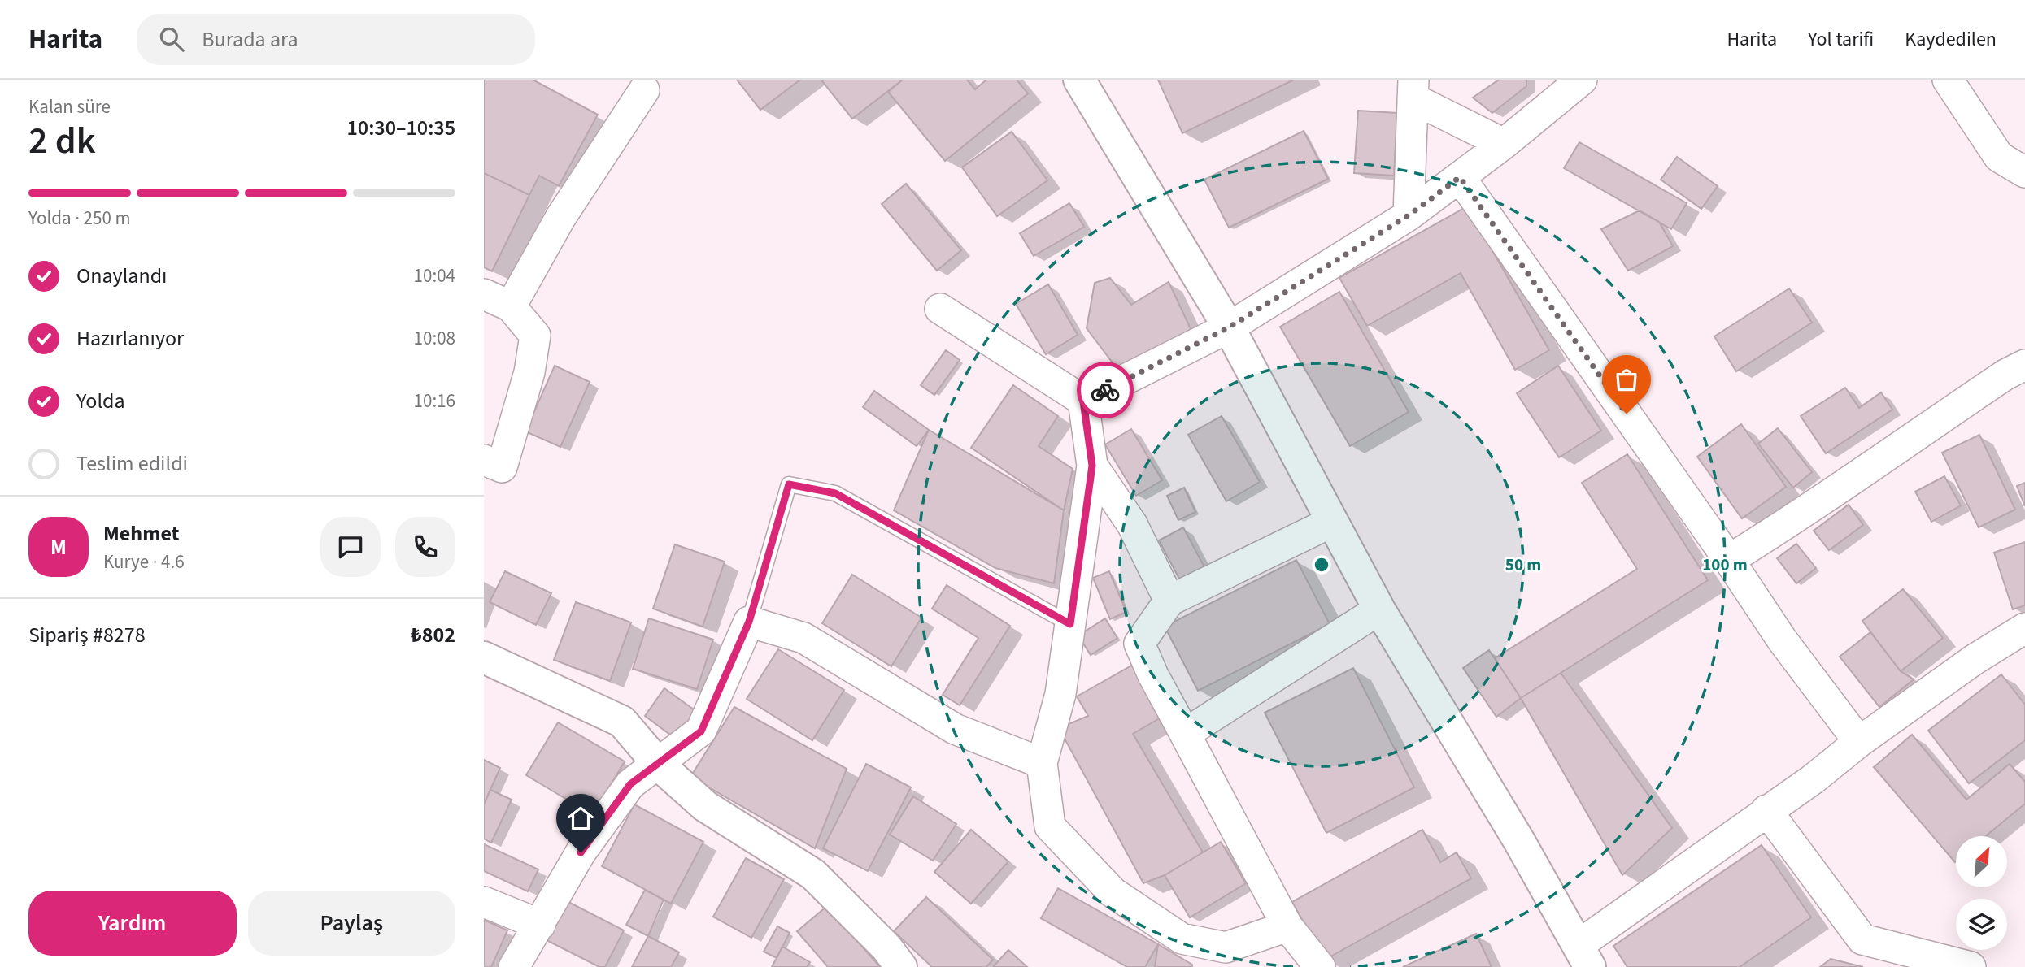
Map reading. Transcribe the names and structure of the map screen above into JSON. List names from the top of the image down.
{
  "north": "top right",
  "page": {
    "header": "Harita",
    "search": "Burada ara",
    "nav": ["Harita", "Yol tarifi", "Kaydedilen"],
    "heading": ["2 dk", "Kalan süre", "10:30–10:35"],
    "panel": [
      "Mehmet",
      "Kurye · 4.6",
      "Sipariş #8278",
      "₺802"
    ],
    "bar": "Yolda · 250 m",
    "list": [
      ["Onaylandı", "10:04"],
      ["Hazırlanıyor", "10:08"],
      ["Yolda", "10:16"],
      "Teslim edildi"
    ],
    "round": "M",
    "buttons": ["Yardım", "Paylaş"]
  },
  "rings": ["50 m", "100 m"]
}
